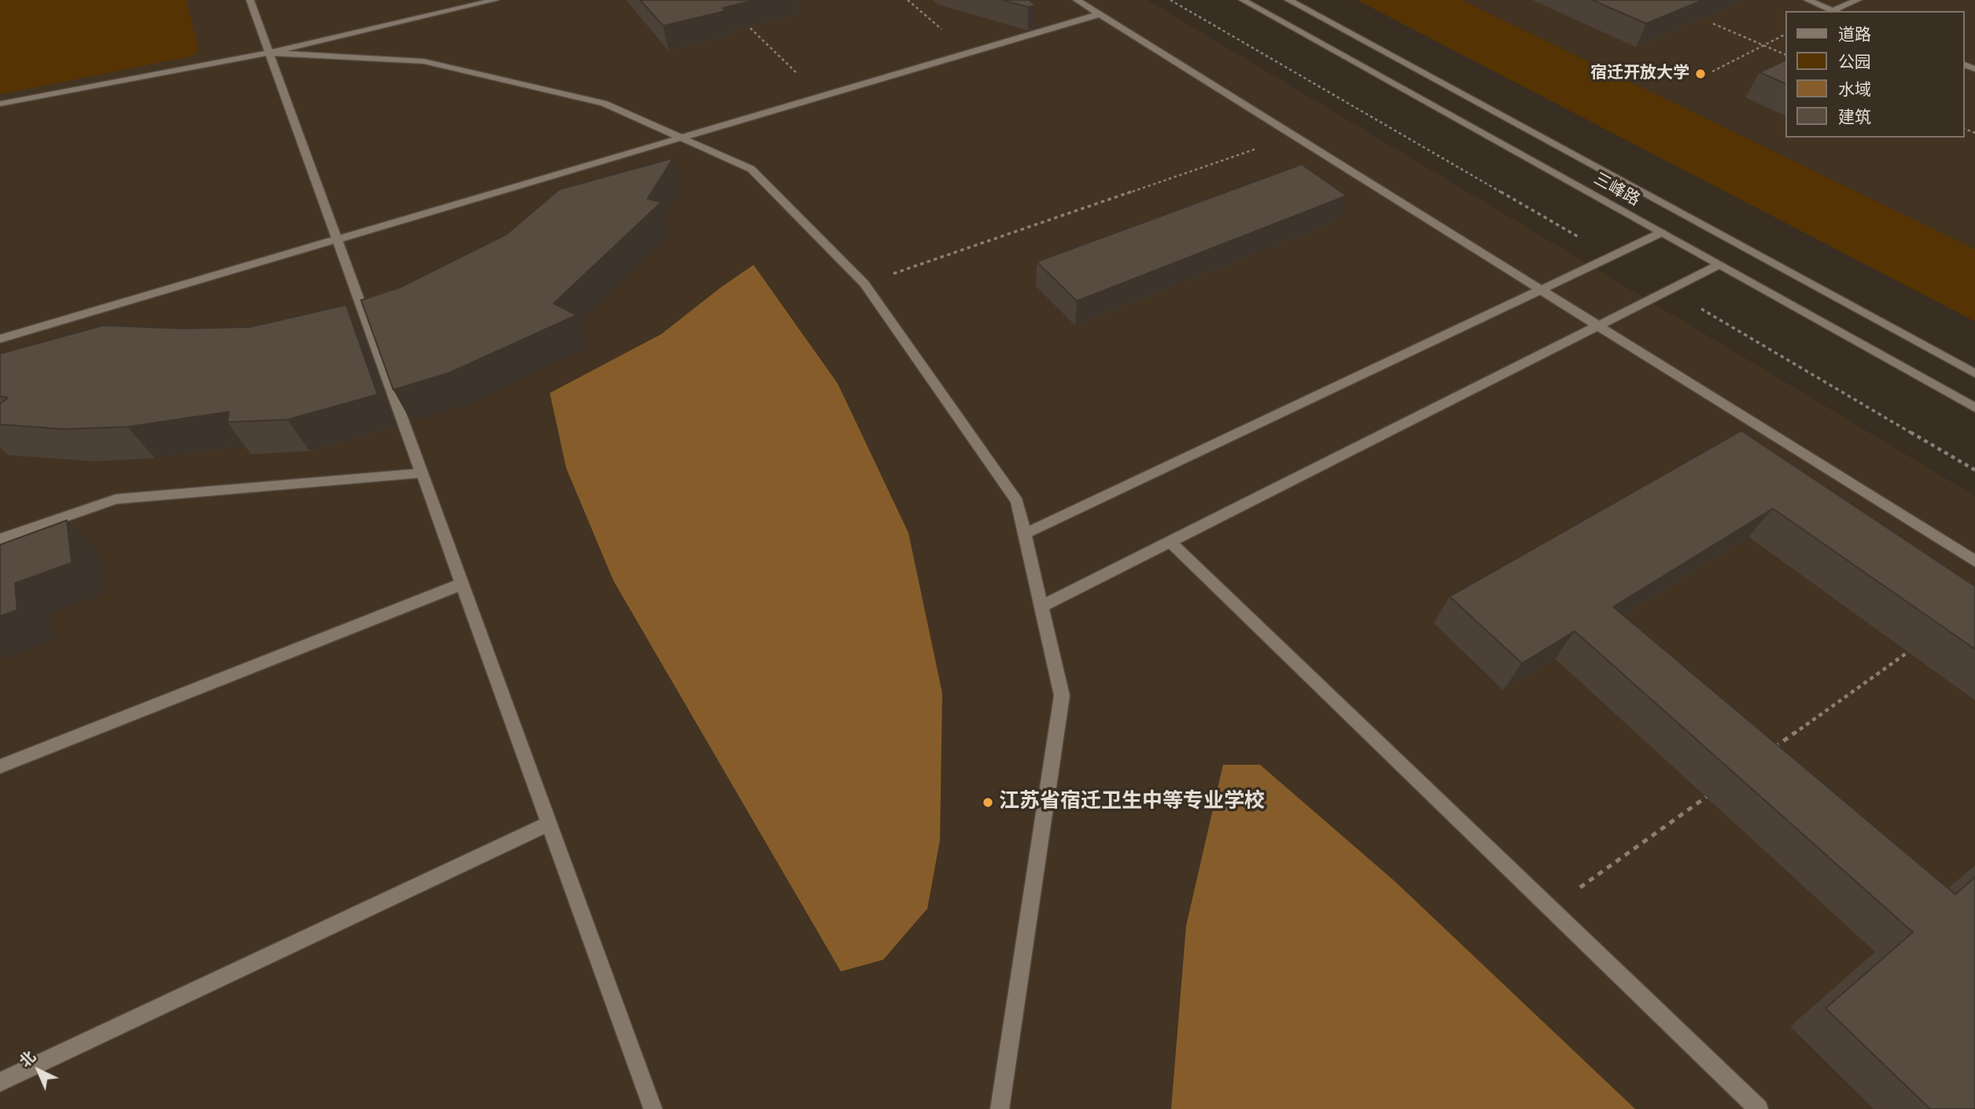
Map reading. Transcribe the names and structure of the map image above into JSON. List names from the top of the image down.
{
  "streets": {
    "main road": ["三峰路"]
  },
  "places": ["宿迁开放大学", "江苏省宿迁卫生中等专业学校"],
  "legend": [
    "道路",
    "公园",
    "水域",
    "建筑"
  ],
  "north": "top left"
}
